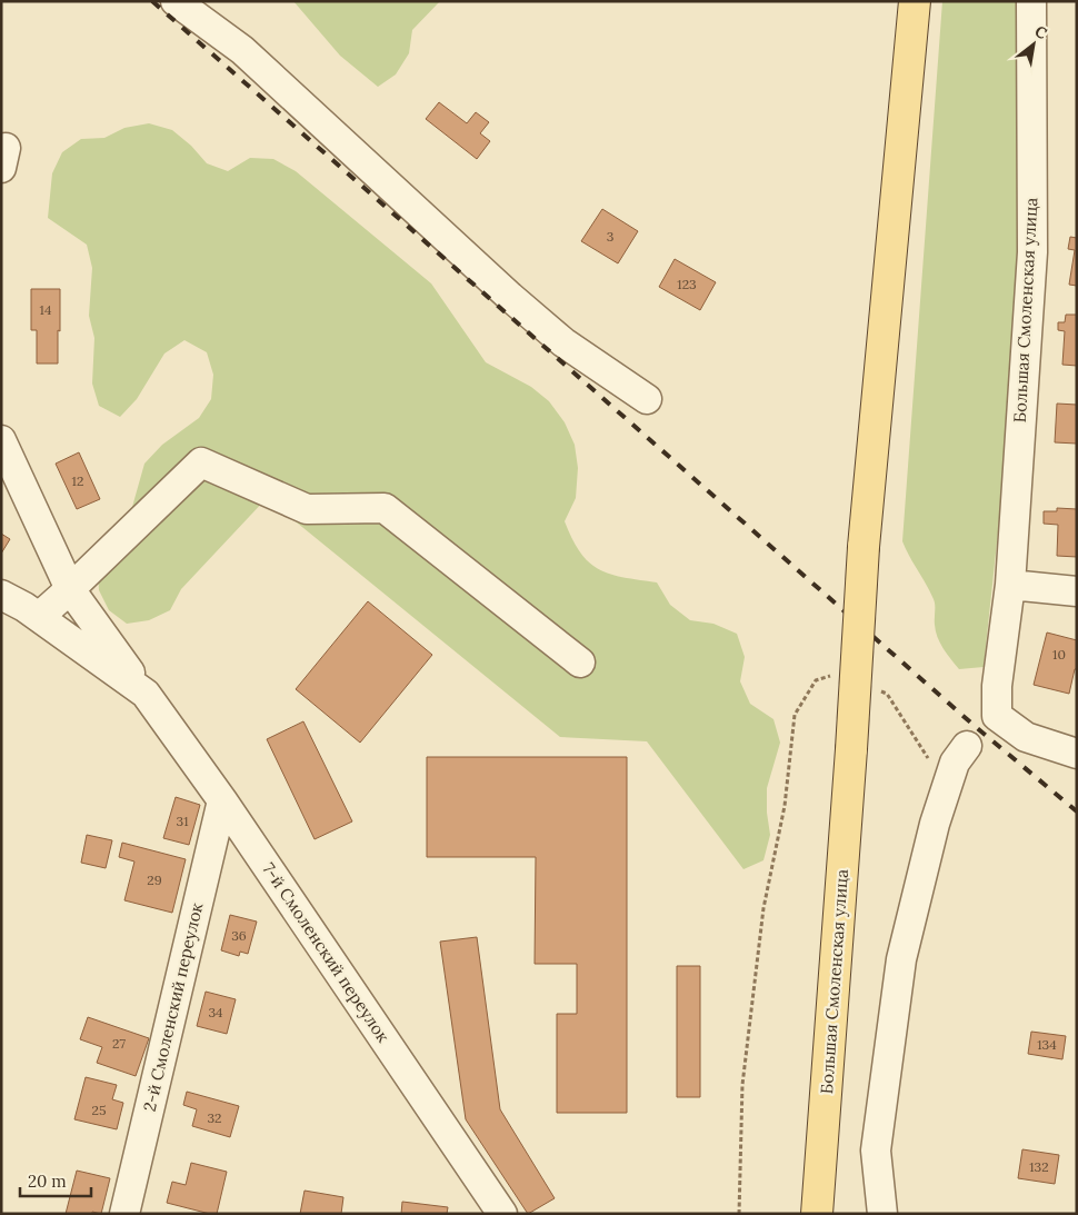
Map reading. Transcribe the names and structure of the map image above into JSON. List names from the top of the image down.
{
  "streets": {
    "main road": ["Большая Смоленская улица"],
    "street": ["7-й Смоленский переулок", "2-й Смоленский переулок"]
  },
  "crossings": [
    ["7-й Смоленский переулок", "2-й Смоленский переулок"]
  ],
  "house_numbers": [
    "3",
    "123",
    "14",
    "12",
    "10",
    "31",
    "29",
    "36",
    "34",
    "27",
    "134",
    "25",
    "32",
    "132"
  ],
  "scale_bar": "20 m",
  "north": "top right"
}
